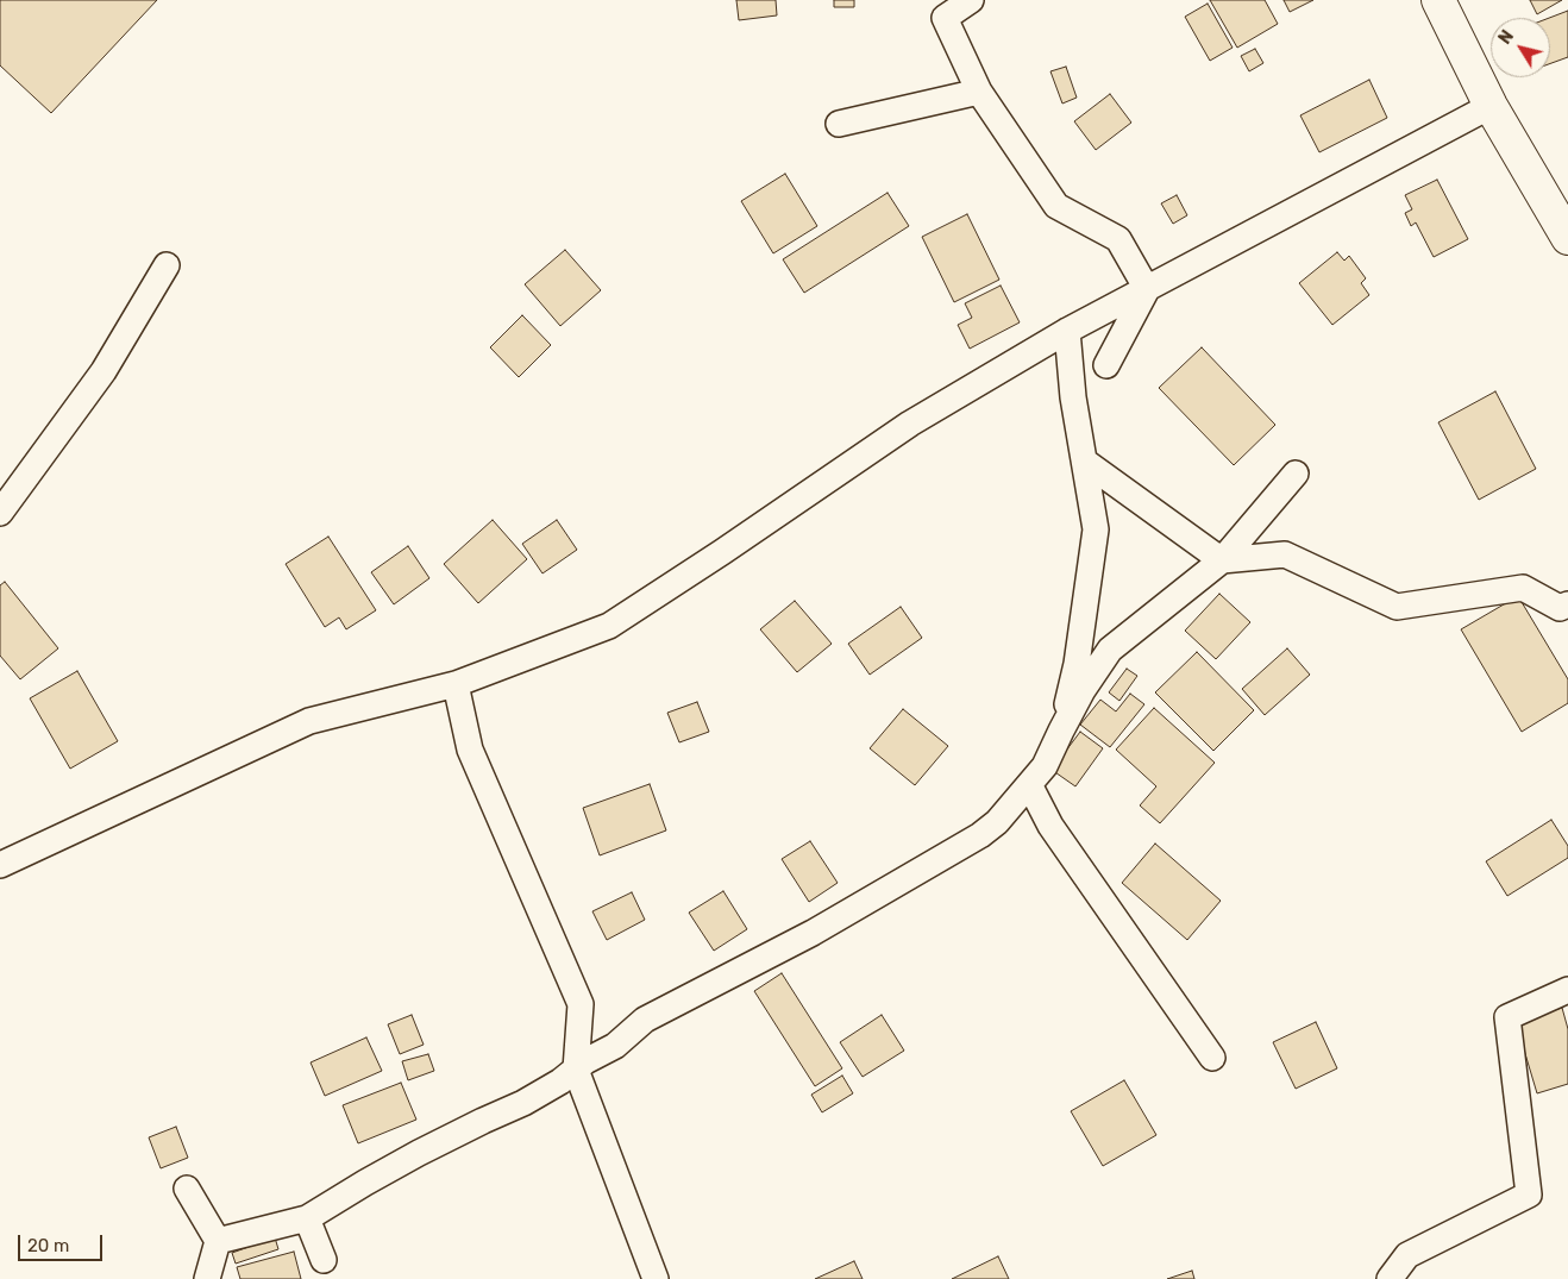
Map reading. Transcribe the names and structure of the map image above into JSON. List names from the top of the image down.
{
  "scale_bar": "20 m",
  "north": "top left"
}
